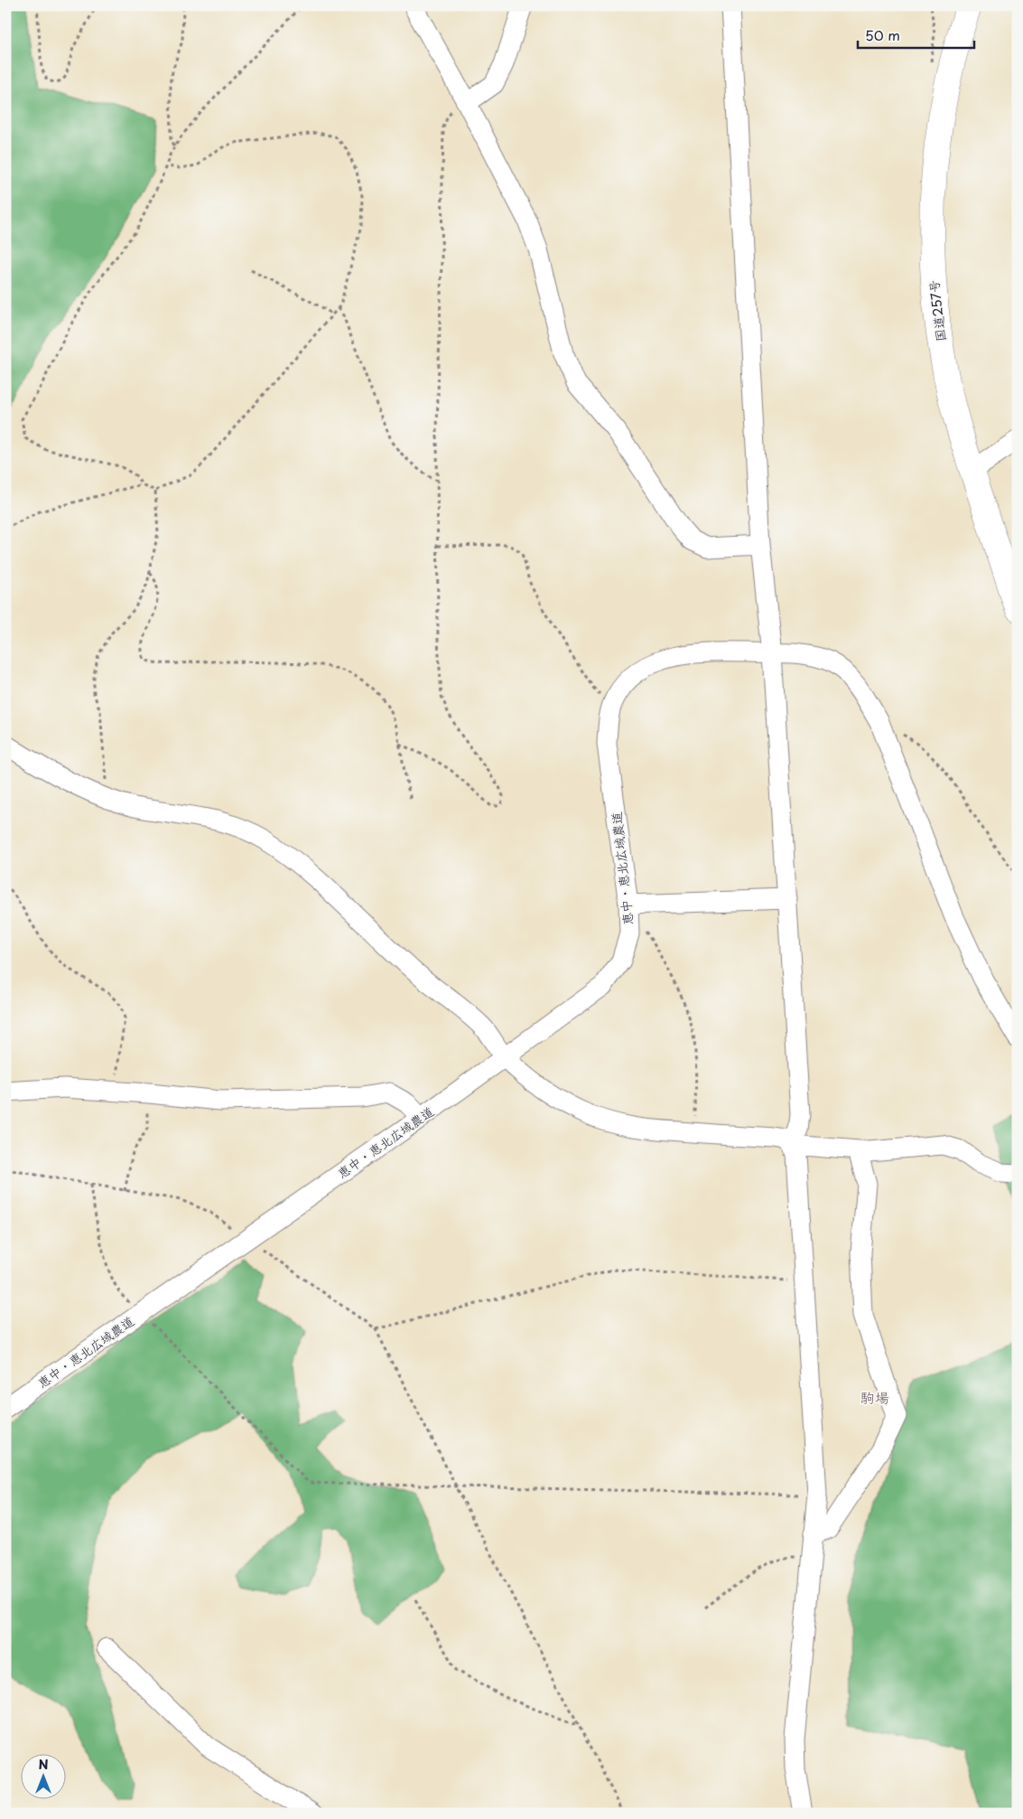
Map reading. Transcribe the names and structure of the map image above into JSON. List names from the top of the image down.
{
  "streets": {
    "highway": ["国道257号"],
    "street": ["恵中・恵北広域農道"]
  },
  "districts": ["駒場"],
  "scale_bar": "50 m",
  "north": "top"
}
